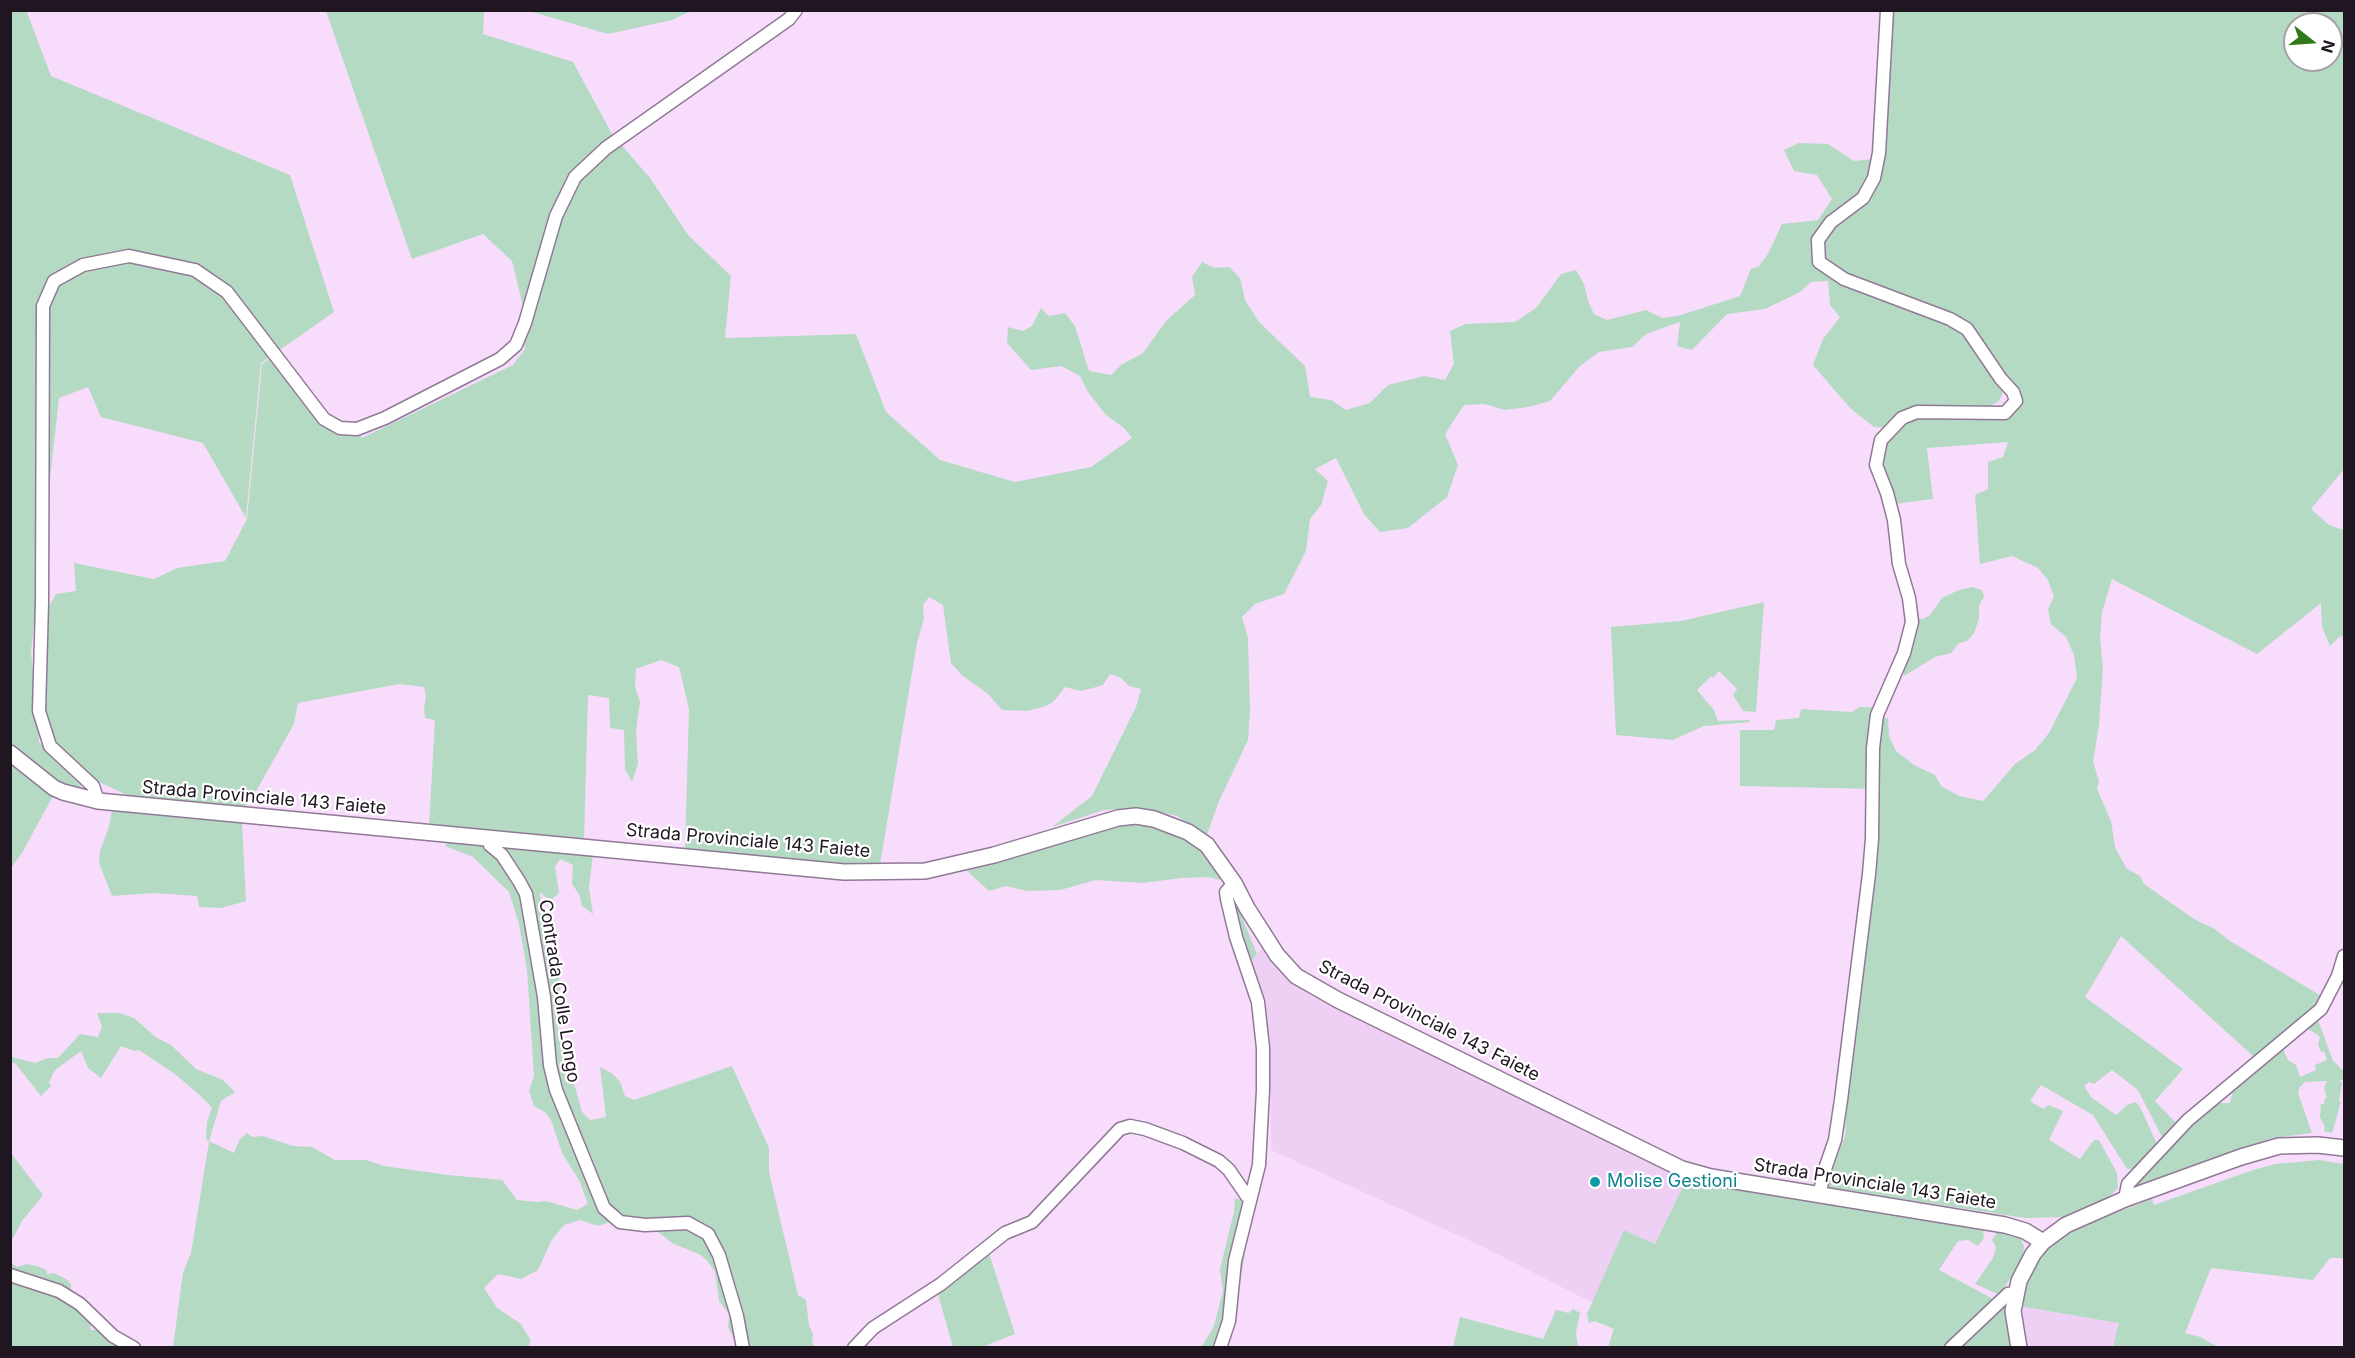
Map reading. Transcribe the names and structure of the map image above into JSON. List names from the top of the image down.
{
  "streets": {
    "main road": ["Strada Provinciale 143 Faiete"],
    "street": ["Contrada Colle Longo"]
  },
  "crossings": [
    ["Strada Provinciale 143 Faiete", "Contrada Colle Longo"]
  ],
  "places": ["Molise Gestioni"],
  "north": "right"
}
